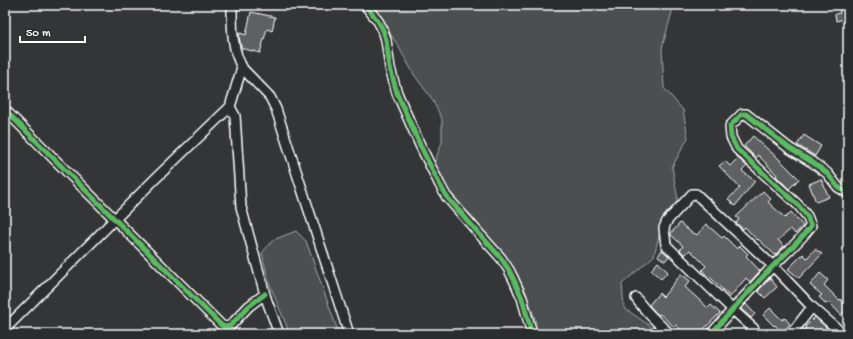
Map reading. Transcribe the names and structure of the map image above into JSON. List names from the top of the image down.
{
  "scale_bar": "50 m"
}
